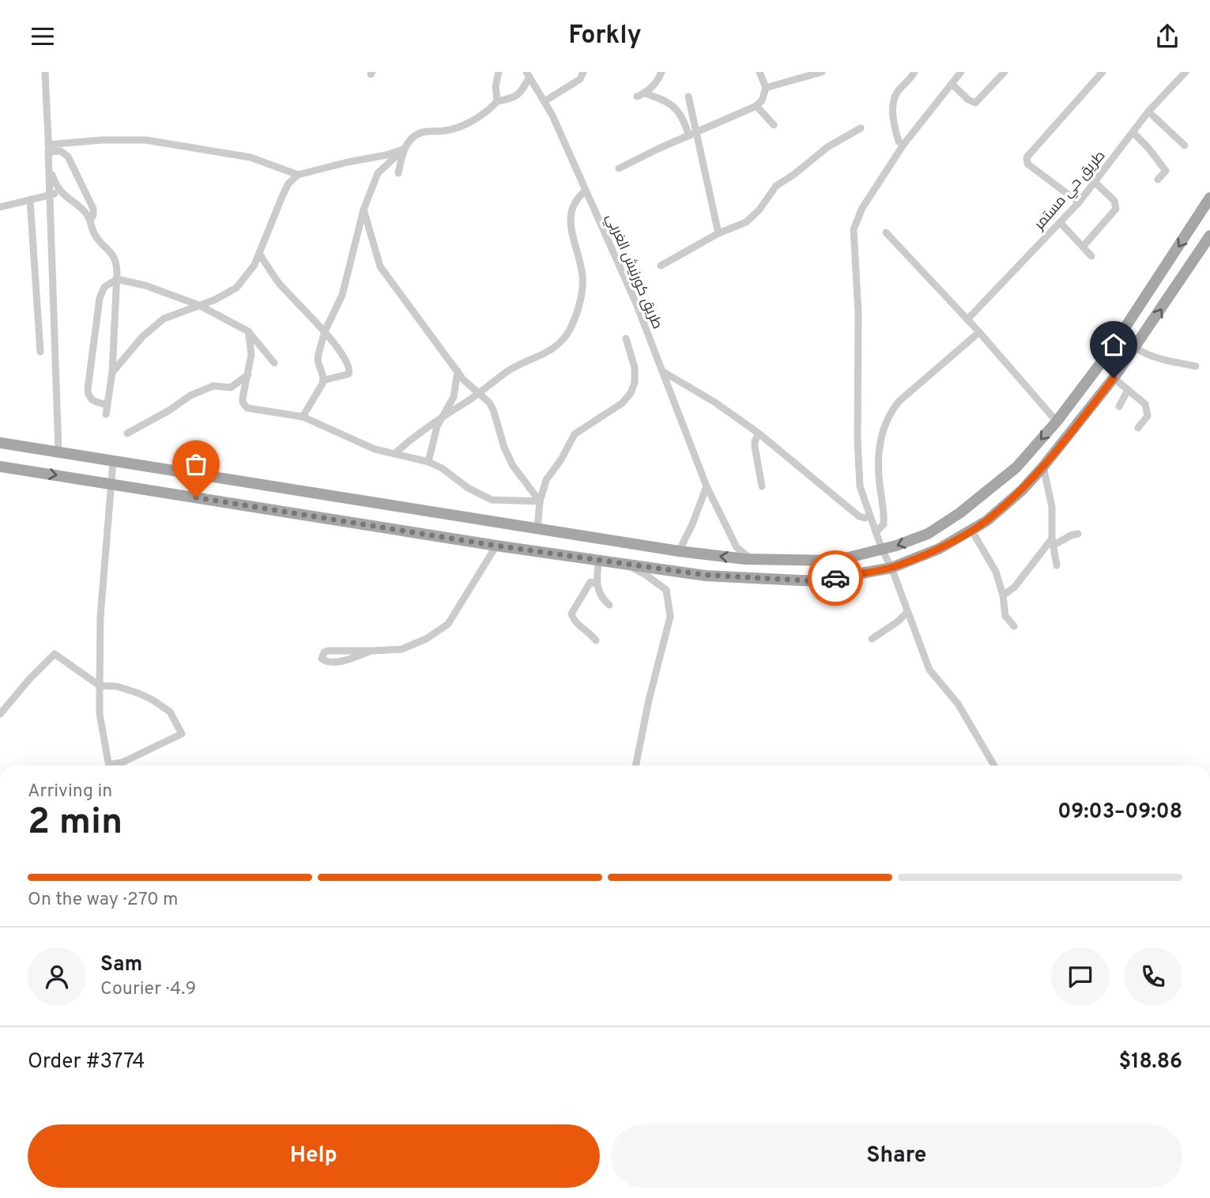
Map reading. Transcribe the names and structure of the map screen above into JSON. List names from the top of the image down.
{
  "streets": {
    "street": ["طريق حي مستمر", "طريق كورنيش الغربي"]
  },
  "page": {
    "header": "Forkly",
    "heading": ["2 min", "Arriving in", "09:03–09:08"],
    "panel": [
      "Sam",
      "Courier · 4.9",
      "Order #3774",
      "$18.86"
    ],
    "bar": "On the way · 270 m",
    "buttons": ["Help", "Share"]
  }
}
